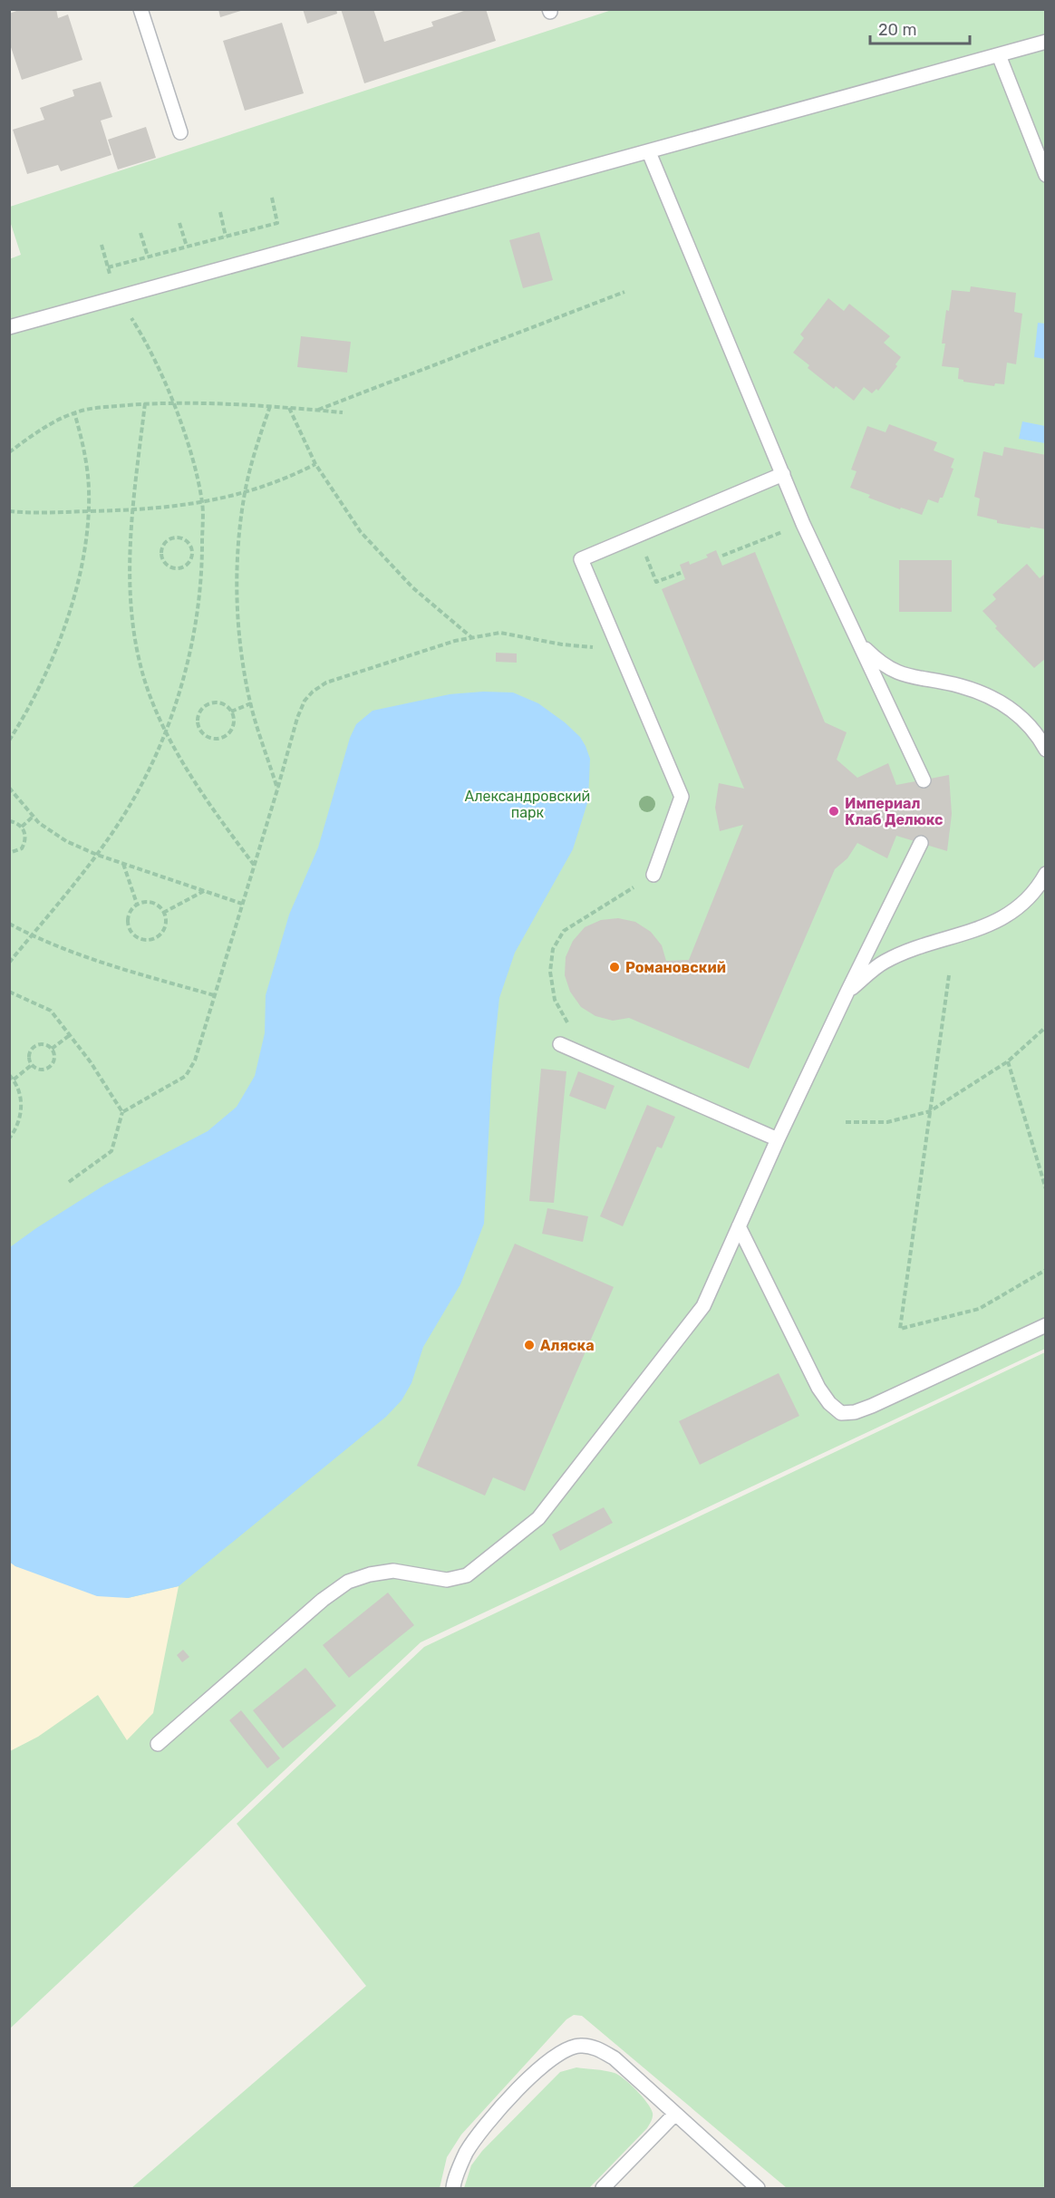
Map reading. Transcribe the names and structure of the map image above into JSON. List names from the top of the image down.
{
  "parks": ["Александровский парк"],
  "places": ["Империал Клаб Делюкс", "Романовский", "Аляска"],
  "scale_bar": "20 m"
}
